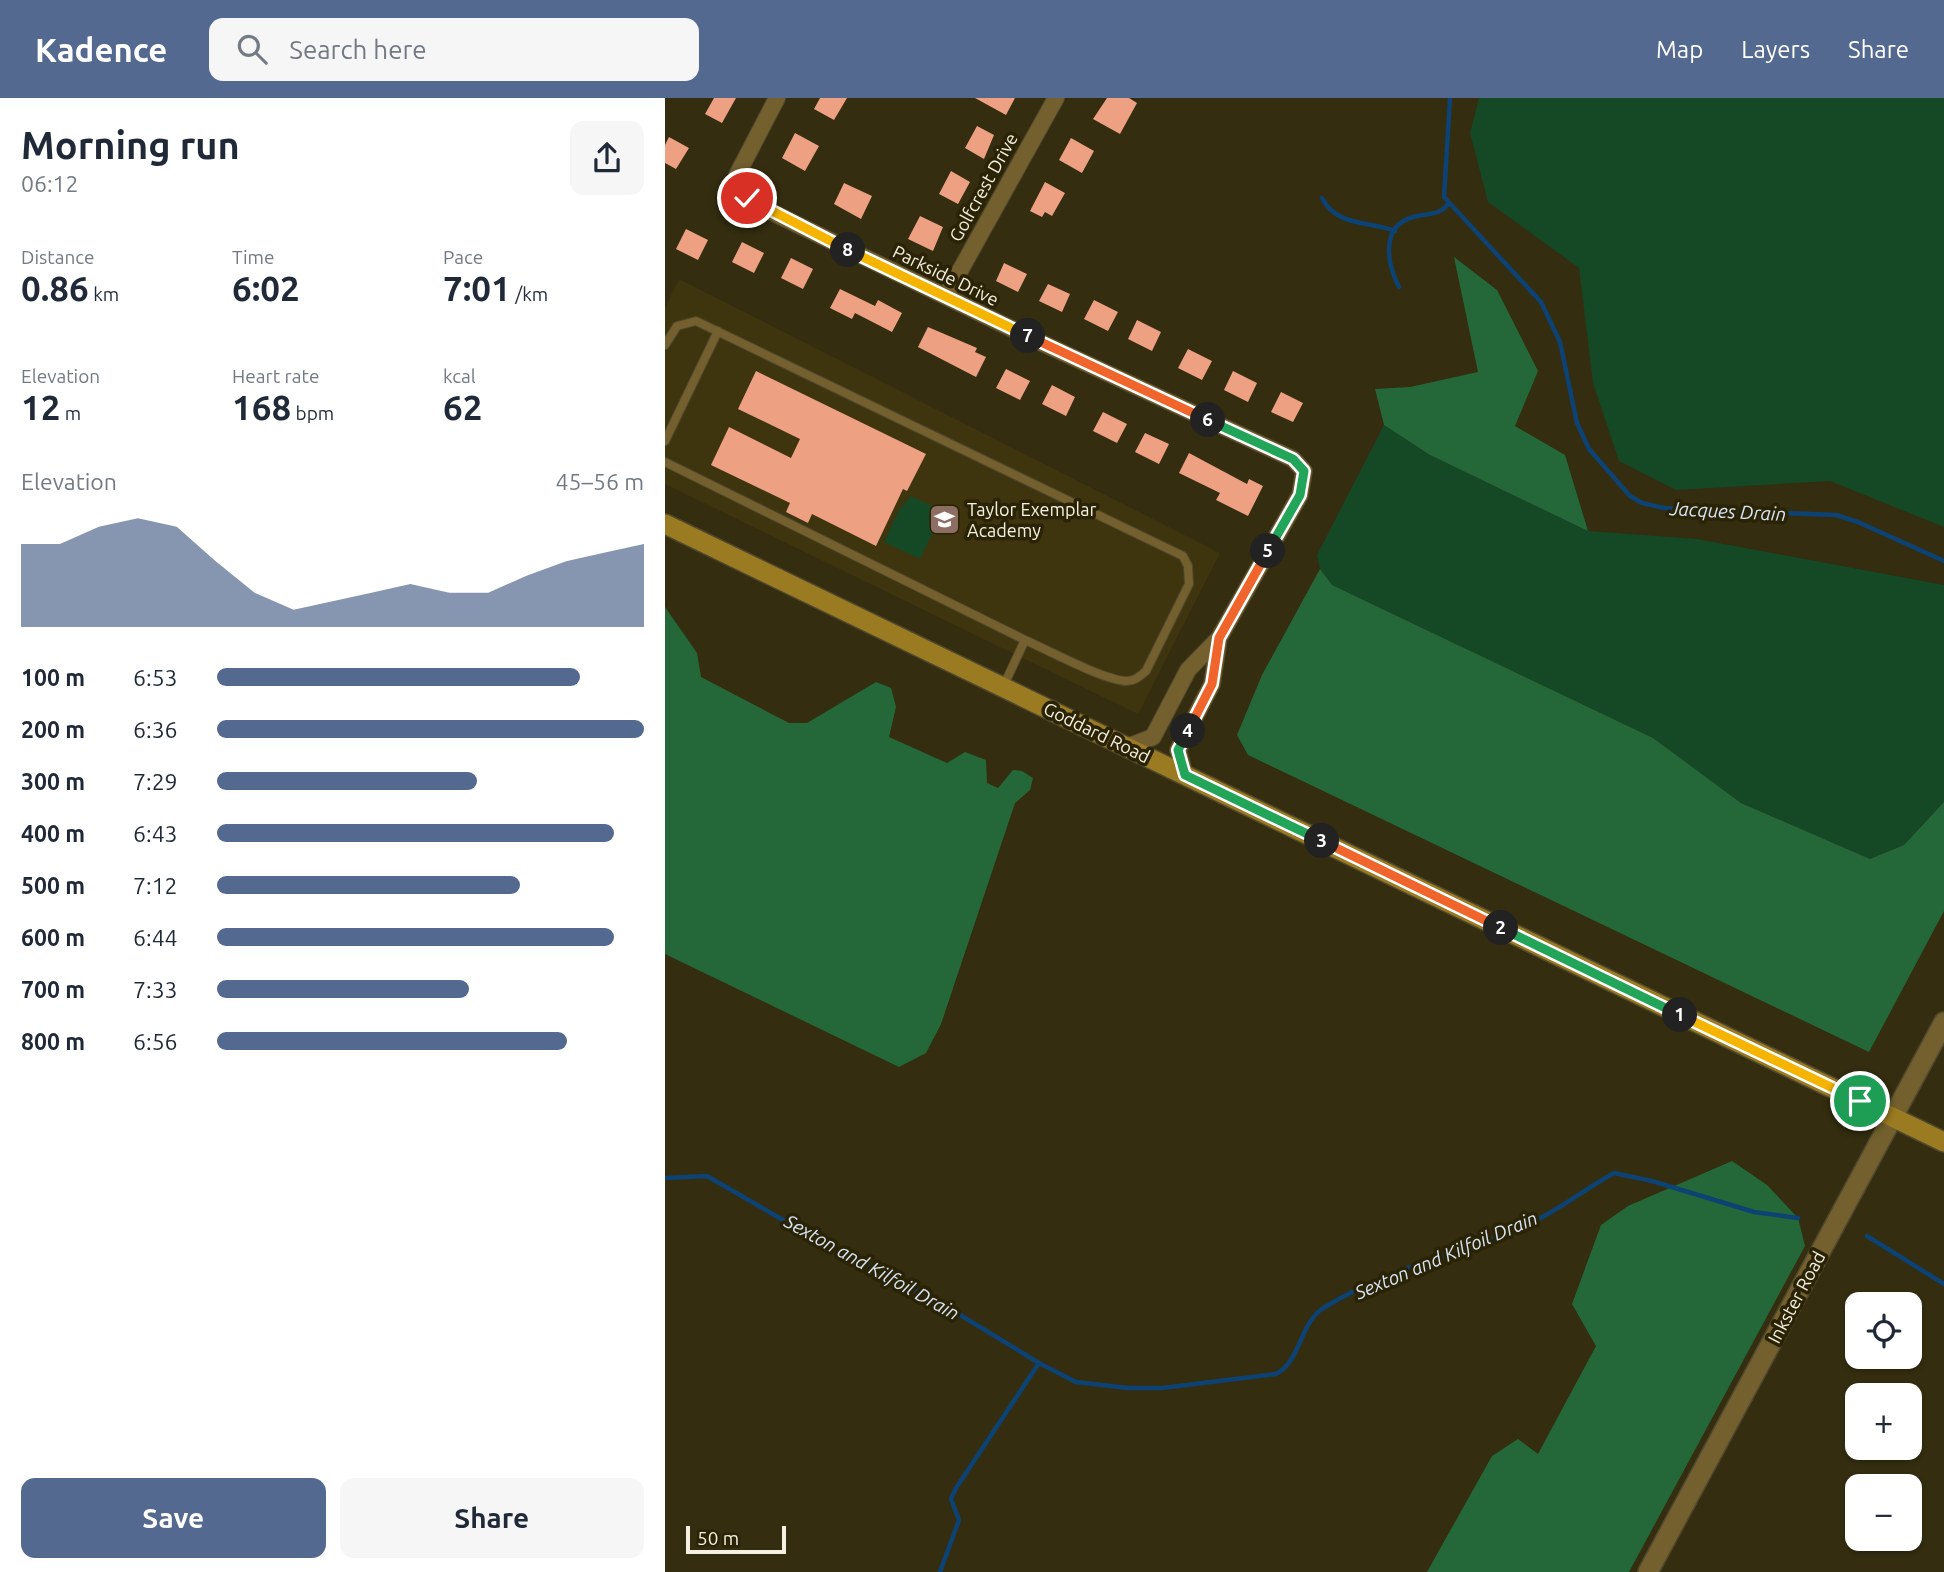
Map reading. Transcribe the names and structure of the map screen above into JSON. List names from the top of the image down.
{
  "streets": {
    "main road": ["Goddard Road"],
    "street": ["Golfcrest Drive", "Parkside Drive", "Inkster Road"]
  },
  "crossings": [
    ["Golfcrest Drive", "Parkside Drive"],
    ["Goddard Road", "Inkster Road"]
  ],
  "water": ["Jacques Drain", "Sexton and Kilfoil Drain"],
  "places": {
    "school or university": ["Taylor Exemplar Academy"]
  },
  "scale_bar": "50 m",
  "page": {
    "header": "Kadence",
    "search": "Search here",
    "nav": ["Map", "Layers", "Share"],
    "heading": ["Morning run", "06:12"],
    "stats": [
      ["Distance", "0.86 km"],
      ["Time", "6:02"],
      ["Pace", "7:01 /km"],
      ["Elevation", "12 m"],
      ["Heart rate", "168 bpm"],
      ["kcal", "62"]
    ],
    "pins": [
      "8",
      "7",
      "6",
      "5",
      "4",
      "3",
      "2",
      "1"
    ],
    "chart": ["Elevation", "45–56 m"],
    "list": [
      {
        "name": "100 m",
        "note": "6:53"
      },
      {
        "name": "200 m",
        "note": "6:36"
      },
      {
        "name": "300 m",
        "note": "7:29"
      },
      {
        "name": "400 m",
        "note": "6:43"
      },
      {
        "name": "500 m",
        "note": "7:12"
      },
      {
        "name": "600 m",
        "note": "6:44"
      },
      {
        "name": "700 m",
        "note": "7:33"
      },
      {
        "name": "800 m",
        "note": "6:56"
      }
    ],
    "map_buttons": ["+", "−"],
    "buttons": ["Save", "Share"],
    "scale": "50 m"
  }
}
